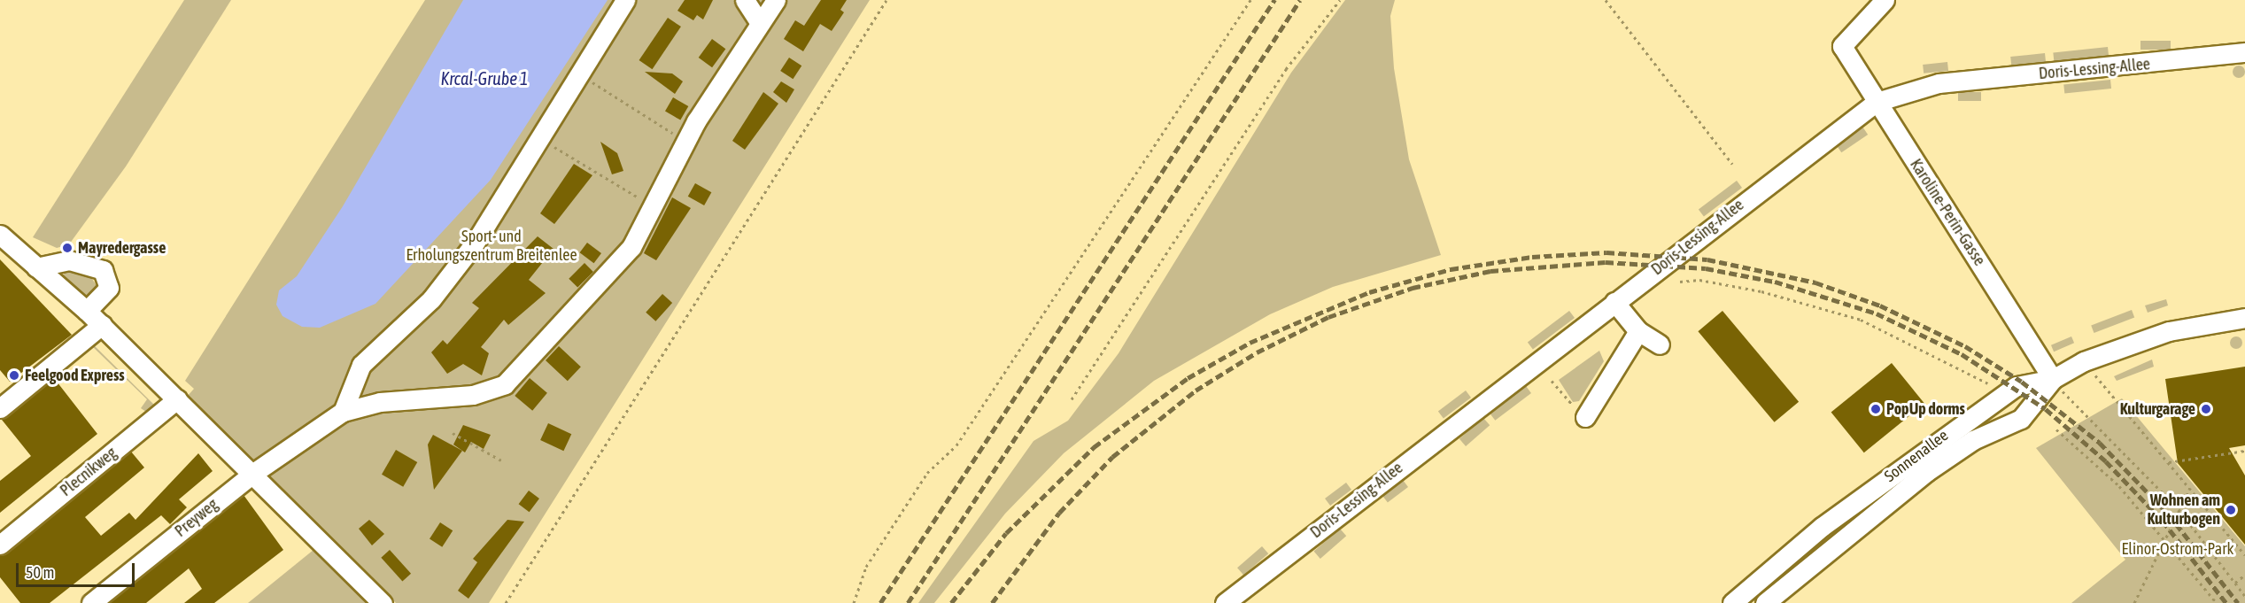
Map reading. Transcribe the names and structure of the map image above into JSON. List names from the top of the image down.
{
  "streets": {
    "street": [
      "Doris-Lessing-Allee",
      "Karoline-Perin-Gasse",
      "Sonnenallee",
      "Plecnikweg",
      "Preyweg"
    ]
  },
  "crossings": [
    ["Doris-Lessing-Allee", "Karoline-Perin-Gasse"],
    ["Karoline-Perin-Gasse", "Sonnenallee"]
  ],
  "water": ["Krcal-Grube 1"],
  "parks": ["Sport- und Erholungszentrum Breitenlee", "Elinor-Ostrom-Park"],
  "places": [
    "Mayredergasse",
    "Feelgood Express",
    "PopUp dorms",
    "Kulturgarage",
    "Wohnen am Kulturbogen"
  ],
  "scale_bar": "50 m"
}
